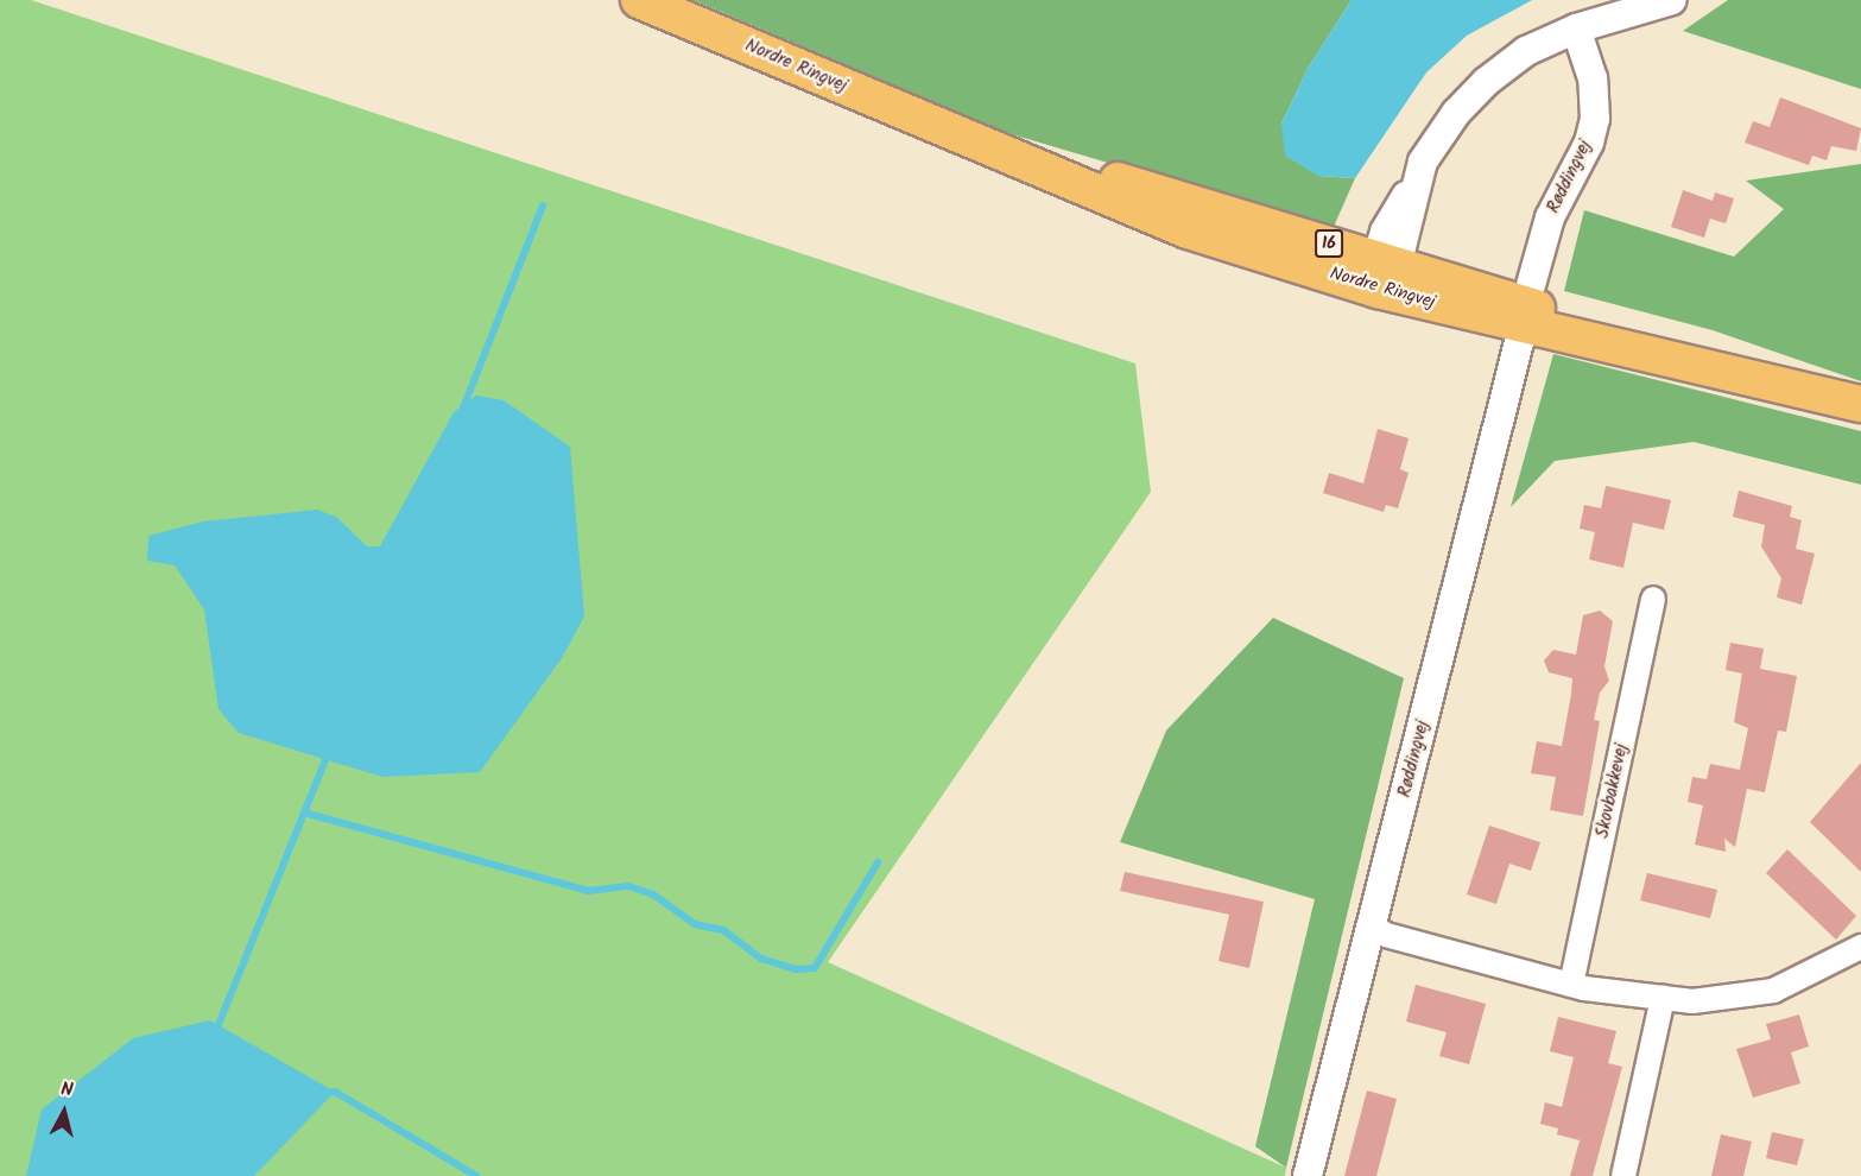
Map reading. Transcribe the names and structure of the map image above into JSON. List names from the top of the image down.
{
  "streets": {
    "main road": ["Nordre Ringvej", "16"],
    "street": ["Røddingvej", "Skovbakkevej"]
  },
  "north": "top"
}
